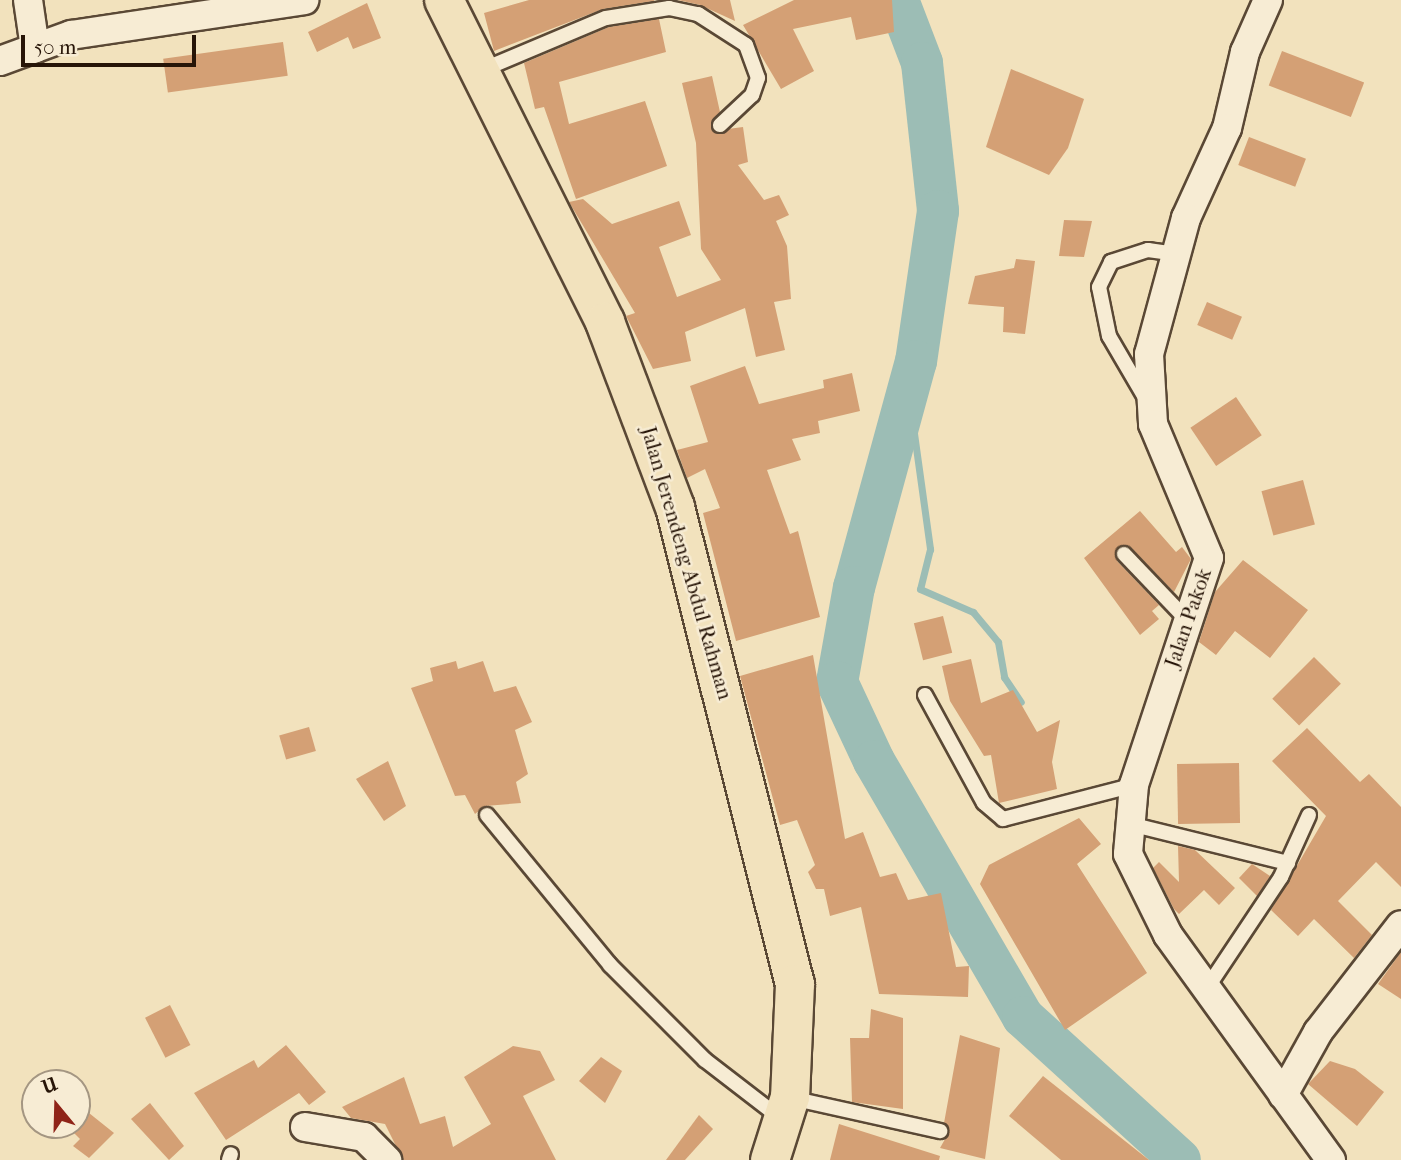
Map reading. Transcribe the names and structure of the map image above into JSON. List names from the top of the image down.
{
  "streets": {
    "highway": ["Jalan Jerendeng Abdul Rahman"],
    "street": ["Jalan Pakok"]
  },
  "scale_bar": "50 m",
  "north": "top"
}
